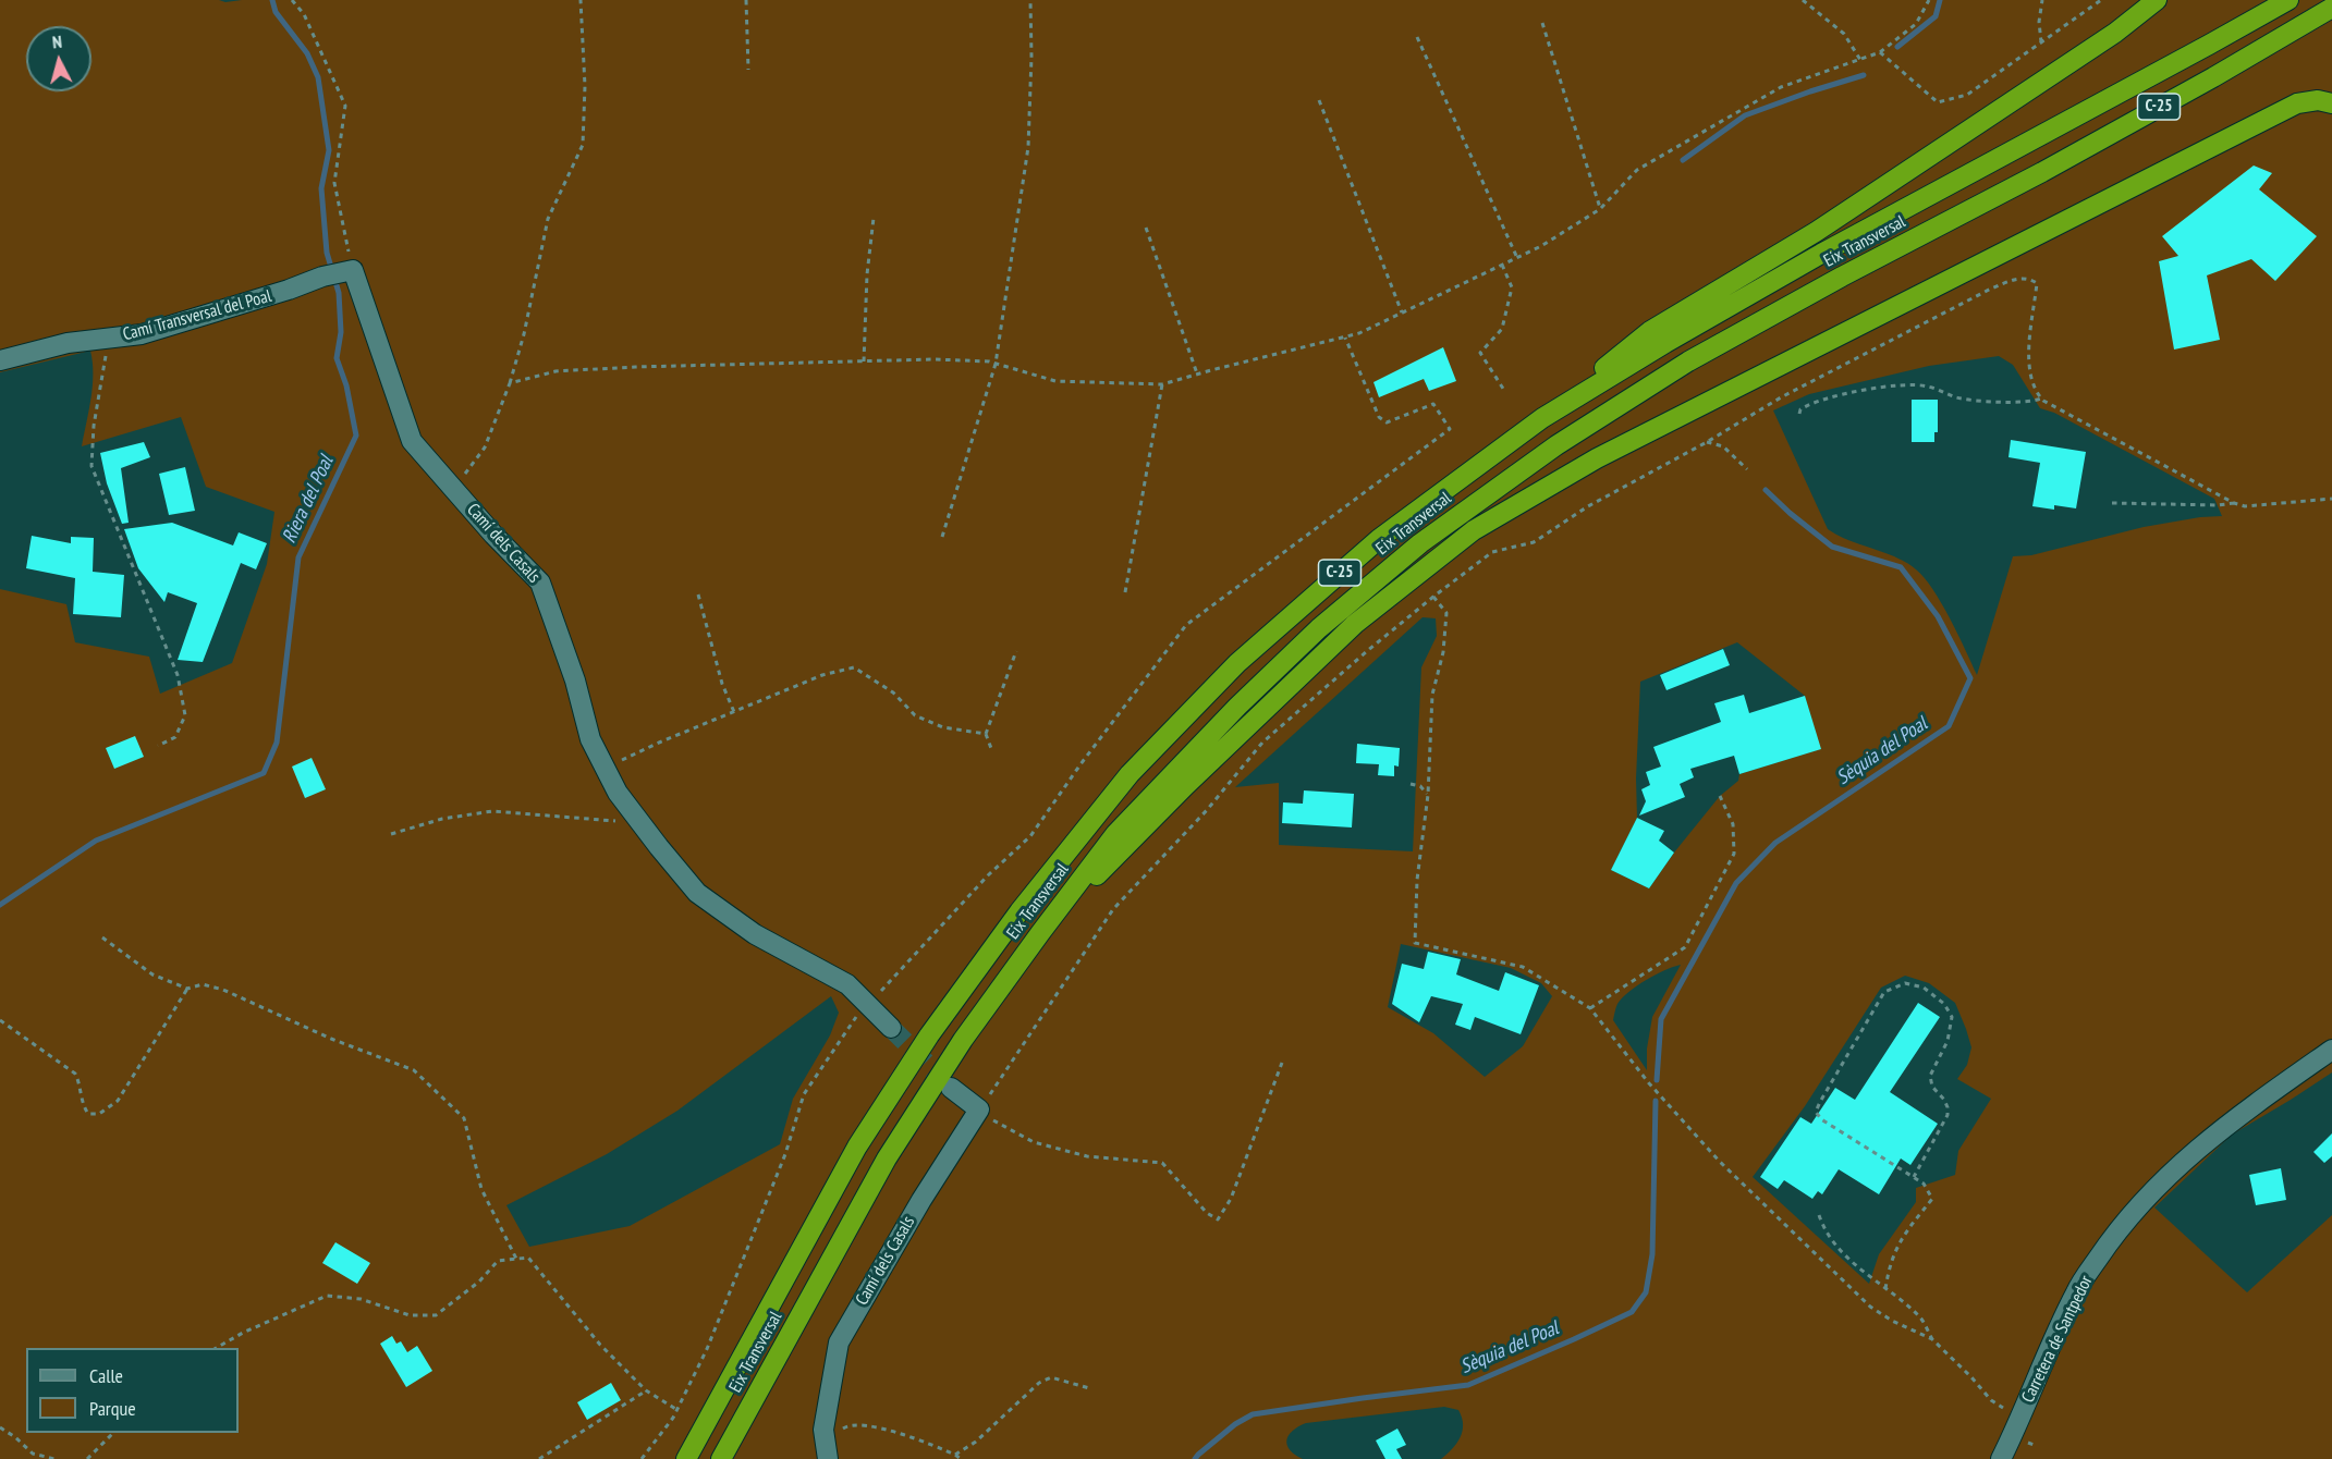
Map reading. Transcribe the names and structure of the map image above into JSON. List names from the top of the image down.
{
  "streets": {
    "highway": ["C-25", "Eix Transversal"],
    "street": ["Camí Transversal del Poal", "Camí dels Casals", "Carretera de Santpedor"]
  },
  "crossings": [
    ["Camí Transversal del Poal", "Camí dels Casals"]
  ],
  "water": ["Riera del Poal", "Sèquia del Poal"],
  "legend": ["Calle", "Parque"],
  "north": "top"
}
